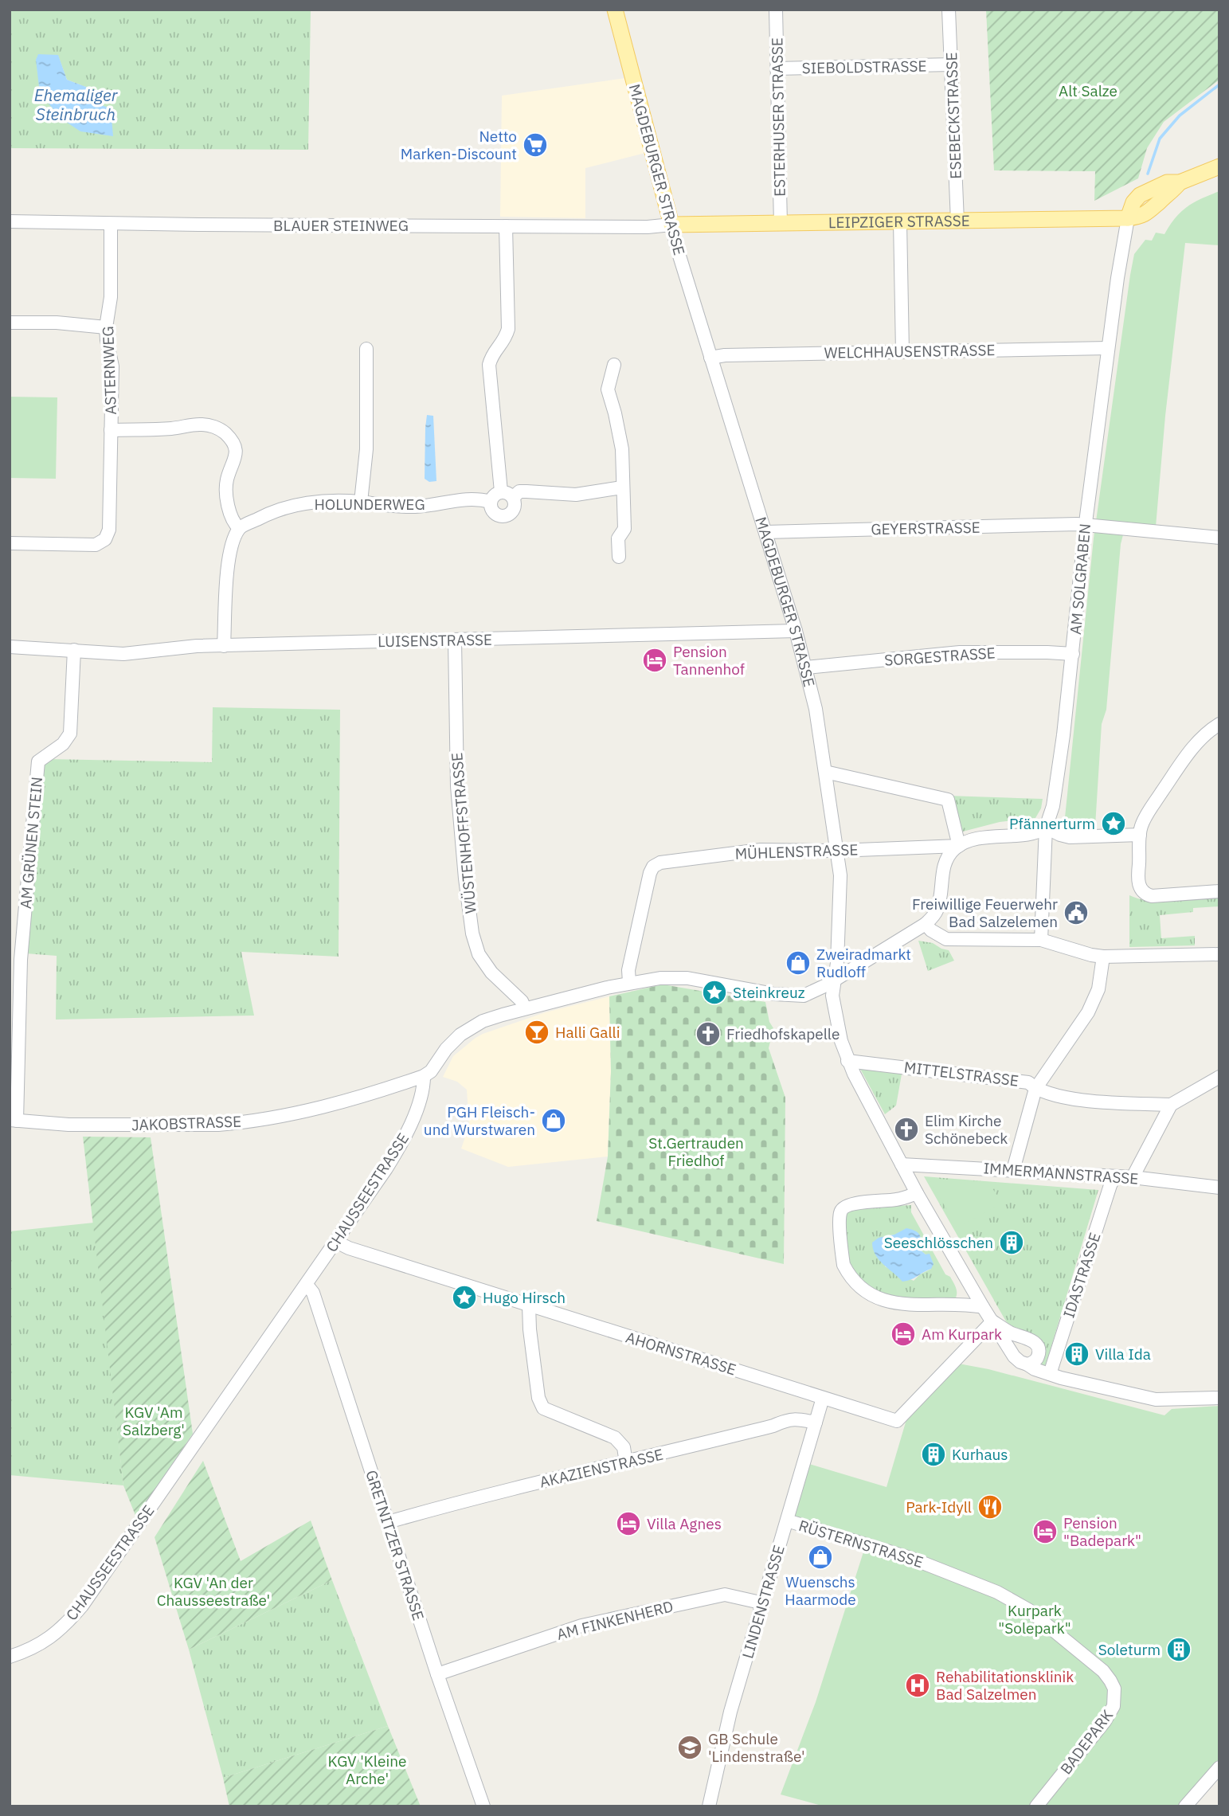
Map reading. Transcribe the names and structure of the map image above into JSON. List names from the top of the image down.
{
  "streets": {
    "main road": ["MAGDEBURGER STRASSE", "LEIPZIGER STRASSE"],
    "street": [
      "SIEBOLDSTRASSE",
      "ESEBECKSTRASSE",
      "ESTERHUSER STRASSE",
      "BLAUER STEINWEG",
      "WELCHHAUSENSTRASSE",
      "ASTERNWEG",
      "HOLUNDERWEG",
      "GEYERSTRASSE",
      "AM SOLGRABEN",
      "LUISENSTRASSE",
      "SORGESTRASSE",
      "WÜSTENHOFFSTRASSE",
      "AM GRÜNEN STEIN",
      "MÜHLENSTRASSE",
      "MITTELSTRASSE",
      "JAKOBSTRASSE",
      "IMMERMANNSTRASSE",
      "CHAUSSEESTRASSE",
      "IDASTRASSE",
      "AHORNSTRASSE",
      "AKAZIENSTRASSE",
      "RÜSTERNSTRASSE",
      "GRETNITZER STRASSE",
      "LINDENSTRASSE",
      "AM FINKENHERD",
      "BADEPARK"
    ]
  },
  "crossings": [
    ["SIEBOLDSTRASSE", "ESEBECKSTRASSE"],
    ["SIEBOLDSTRASSE", "ESTERHUSER STRASSE"],
    ["ESEBECKSTRASSE", "LEIPZIGER STRASSE"],
    ["ESTERHUSER STRASSE", "LEIPZIGER STRASSE"],
    ["MAGDEBURGER STRASSE", "LEIPZIGER STRASSE"],
    ["MAGDEBURGER STRASSE", "BLAUER STEINWEG"],
    ["MAGDEBURGER STRASSE", "WELCHHAUSENSTRASSE"],
    ["MAGDEBURGER STRASSE", "GEYERSTRASSE"],
    ["MAGDEBURGER STRASSE", "LUISENSTRASSE"],
    ["MAGDEBURGER STRASSE", "SORGESTRASSE"],
    ["MAGDEBURGER STRASSE", "MÜHLENSTRASSE"],
    ["MAGDEBURGER STRASSE", "MITTELSTRASSE"],
    ["MAGDEBURGER STRASSE", "IMMERMANNSTRASSE"],
    ["MAGDEBURGER STRASSE", "IDASTRASSE"],
    ["MAGDEBURGER STRASSE", "AHORNSTRASSE"],
    ["LEIPZIGER STRASSE", "BLAUER STEINWEG"],
    ["LEIPZIGER STRASSE", "AM SOLGRABEN"],
    ["BLAUER STEINWEG", "ASTERNWEG"],
    ["WELCHHAUSENSTRASSE", "AM SOLGRABEN"],
    ["GEYERSTRASSE", "AM SOLGRABEN"],
    ["AM SOLGRABEN", "SORGESTRASSE"],
    ["LUISENSTRASSE", "WÜSTENHOFFSTRASSE"],
    ["LUISENSTRASSE", "AM GRÜNEN STEIN"],
    ["AM GRÜNEN STEIN", "JAKOBSTRASSE"],
    ["JAKOBSTRASSE", "CHAUSSEESTRASSE"],
    ["IMMERMANNSTRASSE", "IDASTRASSE"],
    ["CHAUSSEESTRASSE", "AHORNSTRASSE"],
    ["CHAUSSEESTRASSE", "GRETNITZER STRASSE"],
    ["AHORNSTRASSE", "LINDENSTRASSE"],
    ["AKAZIENSTRASSE", "GRETNITZER STRASSE"],
    ["AKAZIENSTRASSE", "LINDENSTRASSE"],
    ["RÜSTERNSTRASSE", "LINDENSTRASSE"],
    ["RÜSTERNSTRASSE", "BADEPARK"],
    ["GRETNITZER STRASSE", "AM FINKENHERD"],
    ["LINDENSTRASSE", "AM FINKENHERD"]
  ],
  "water": ["Ehemaliger Steinbruch"],
  "parks": [
    "Alt Salze",
    "St.Gertrauden Friedhof",
    "KGV 'Am Salzberg'",
    "KGV 'An der Chausseestraße'",
    "Kurpark \"Solepark\"",
    "KGV 'Kleine Arche'"
  ],
  "places": {
    "supermarket": ["Netto Marken-Discount"],
    "hotel": [
      "Pension Tannenhof",
      "Am Kurpark",
      "Villa Agnes",
      "Pension \"Badepark\""
    ],
    "place": ["Pfännerturm", "Steinkreuz", "Hugo Hirsch"],
    "public building": ["Freiwillige Feuerwehr Bad Salzelemen"],
    "shop": ["Zweiradmarkt Rudloff", "PGH Fleisch- und Wurstwaren", "Wuenschs Haarmode"],
    "bar": ["Halli Galli"],
    "church": ["Friedhofskapelle", "Elim Kirche Schönebeck"],
    "building": [
      "Seeschlösschen",
      "Villa Ida",
      "Kurhaus",
      "Soleturm"
    ],
    "restaurant": ["Park-Idyll"],
    "hospital": ["Rehabilitationsklinik Bad Salzelmen"],
    "school or university": ["GB Schule 'Lindenstraße'"]
  }
}
